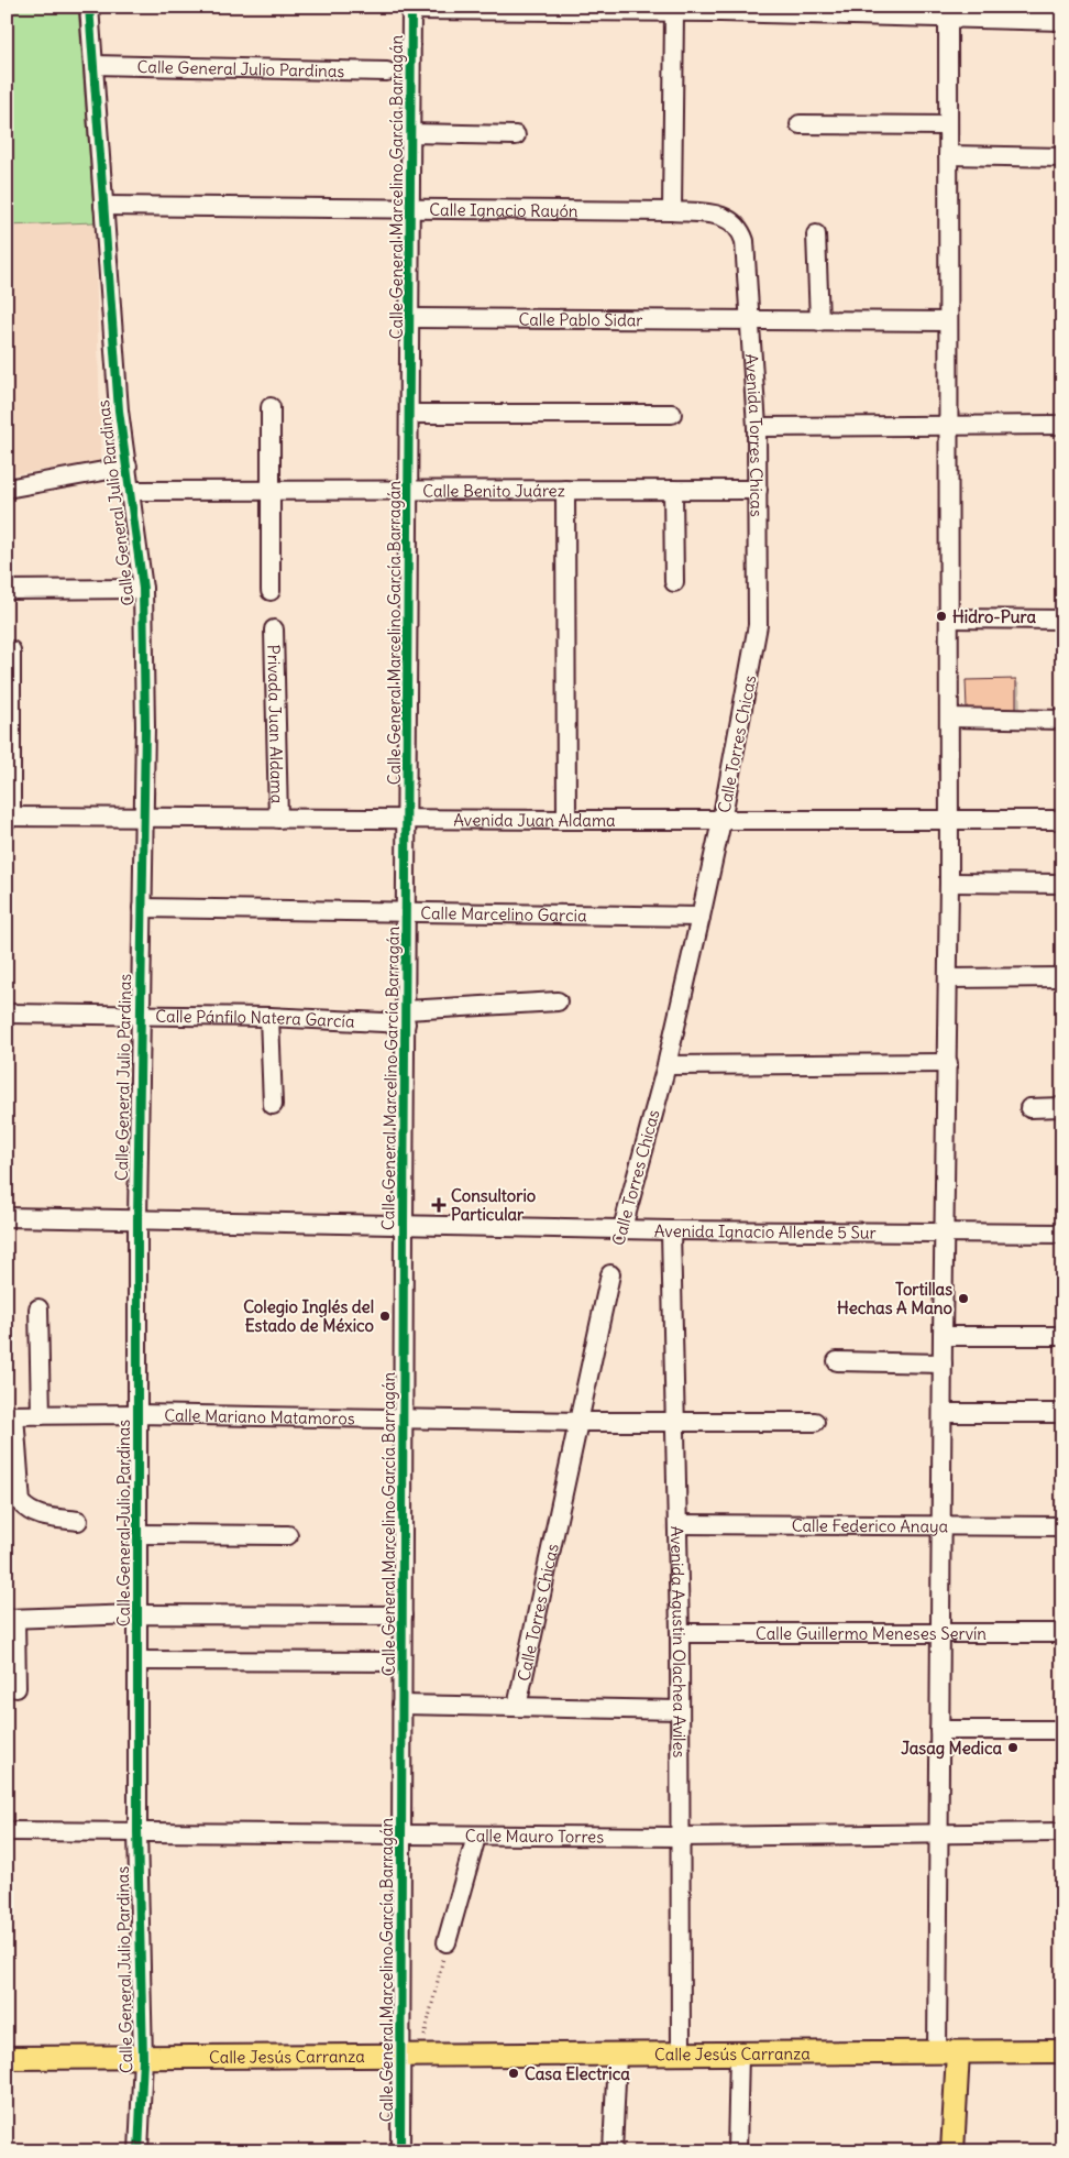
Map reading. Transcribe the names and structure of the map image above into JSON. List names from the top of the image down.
{
  "streets": {
    "main road": ["Calle Jesús Carranza"],
    "street": [
      "Calle General Julio Pardinas",
      "Calle General Marcelino García Barragán",
      "Calle Ignacio Rayón",
      "Calle Pablo Sidar",
      "Avenida Torres Chicas",
      "Calle Benito Juárez",
      "Privada Juan Aldama",
      "Calle Torres Chicas",
      "Avenida Juan Aldama",
      "Calle Marcelino Garcia",
      "Calle Pánfilo Natera García",
      "Avenida Ignacio Allende 5 Sur",
      "Calle Mariano Matamoros",
      "Calle Federico Anaya",
      "Calle Guillermo Meneses Servín",
      "Avenida Agustin Olachea Aviles",
      "Calle Mauro Torres"
    ]
  },
  "crossings": [
    ["Calle General Julio Pardinas", "Calle Ignacio Rayón"],
    ["Calle General Julio Pardinas", "Calle Benito Juárez"],
    ["Calle General Julio Pardinas", "Avenida Juan Aldama"],
    ["Calle General Julio Pardinas", "Calle Marcelino Garcia"],
    ["Calle General Julio Pardinas", "Calle Pánfilo Natera García"],
    ["Calle General Julio Pardinas", "Avenida Ignacio Allende 5 Sur"],
    ["Calle General Julio Pardinas", "Calle Mariano Matamoros"],
    ["Calle General Julio Pardinas", "Calle Mauro Torres"],
    ["Calle General Julio Pardinas", "Calle Jesús Carranza"],
    ["Calle General Marcelino García Barragán", "Calle Ignacio Rayón"],
    ["Calle General Marcelino García Barragán", "Calle Pablo Sidar"],
    ["Calle General Marcelino García Barragán", "Calle Benito Juárez"],
    ["Calle General Marcelino García Barragán", "Avenida Juan Aldama"],
    ["Calle General Marcelino García Barragán", "Calle Marcelino Garcia"],
    ["Calle General Marcelino García Barragán", "Calle Pánfilo Natera García"],
    ["Calle General Marcelino García Barragán", "Avenida Ignacio Allende 5 Sur"],
    ["Calle General Marcelino García Barragán", "Calle Mariano Matamoros"],
    ["Calle General Marcelino García Barragán", "Calle Mauro Torres"],
    ["Calle General Marcelino García Barragán", "Calle Jesús Carranza"],
    ["Calle Ignacio Rayón", "Avenida Torres Chicas"],
    ["Calle Pablo Sidar", "Avenida Torres Chicas"],
    ["Avenida Torres Chicas", "Calle Benito Juárez"],
    ["Avenida Torres Chicas", "Calle Torres Chicas"],
    ["Privada Juan Aldama", "Avenida Juan Aldama"],
    ["Calle Torres Chicas", "Avenida Juan Aldama"],
    ["Calle Torres Chicas", "Calle Marcelino Garcia"],
    ["Calle Torres Chicas", "Avenida Ignacio Allende 5 Sur"],
    ["Calle Torres Chicas", "Calle Mariano Matamoros"],
    ["Avenida Ignacio Allende 5 Sur", "Avenida Agustin Olachea Aviles"],
    ["Calle Mariano Matamoros", "Avenida Agustin Olachea Aviles"],
    ["Calle Federico Anaya", "Avenida Agustin Olachea Aviles"],
    ["Calle Guillermo Meneses Servín", "Avenida Agustin Olachea Aviles"],
    ["Avenida Agustin Olachea Aviles", "Calle Mauro Torres"],
    ["Avenida Agustin Olachea Aviles", "Calle Jesús Carranza"]
  ],
  "places": {
    "other": [
      "Hidro-Pura",
      "Tortillas Hechas A Mano",
      "Colegio Inglés del Estado de México",
      "Jasag Medica",
      "Casa Electrica"
    ],
    "health": ["Consultorio Particular"]
  }
}
